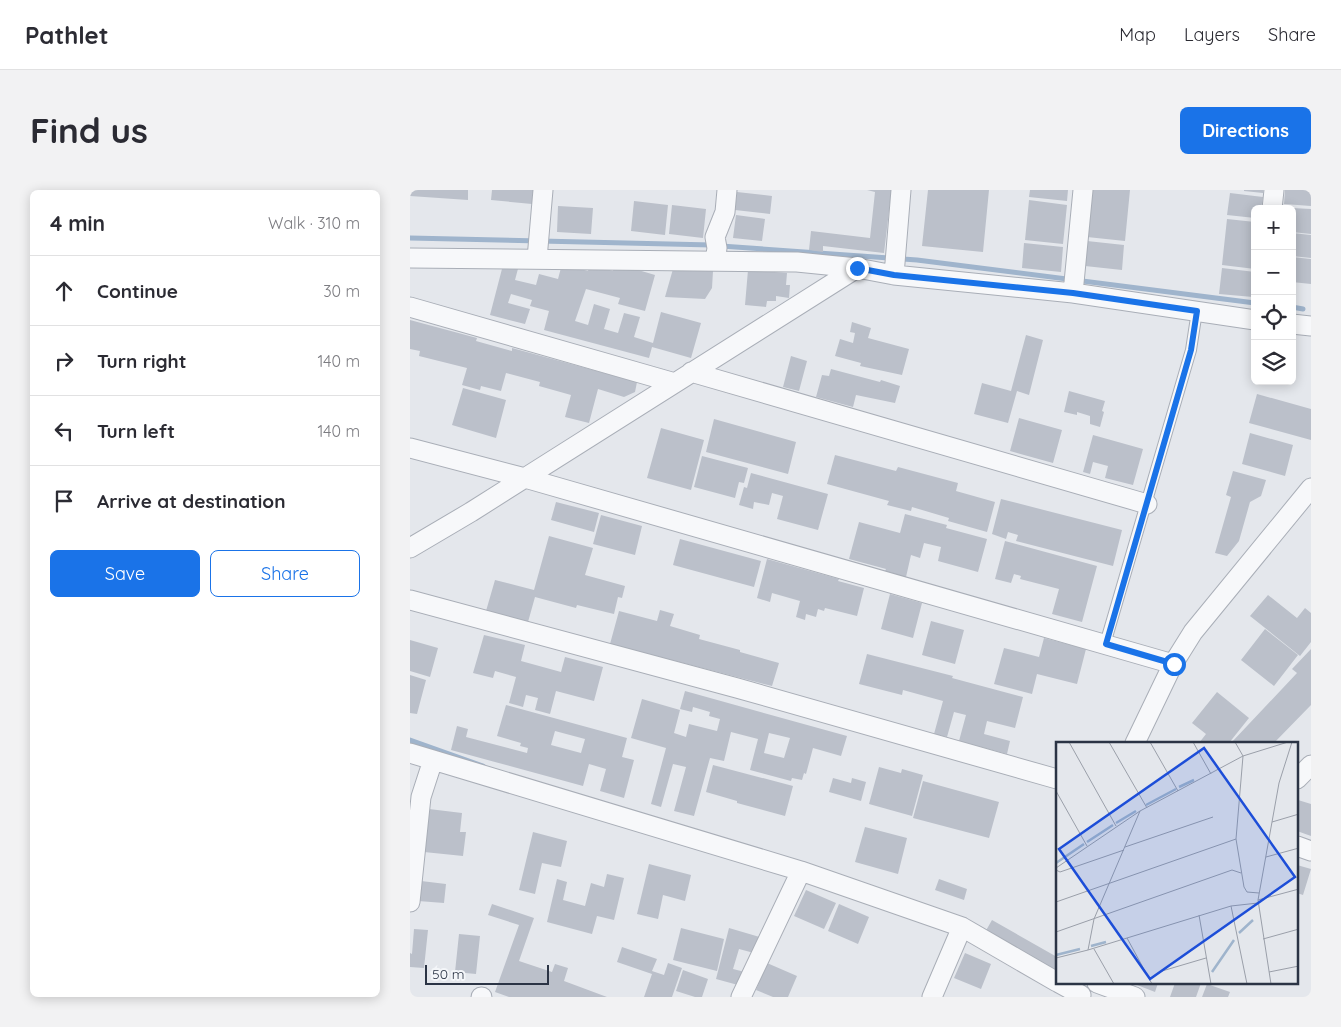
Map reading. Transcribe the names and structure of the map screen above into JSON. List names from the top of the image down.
{
  "scale_bar": "50 m",
  "page": {
    "header": "Pathlet",
    "nav": ["Map", "Layers", "Share"],
    "buttons": [
      "Directions",
      ["Save", "Share"]
    ],
    "title": "Find us",
    "heading": ["4 min", "Walk · 310 m"],
    "map_buttons": ["+", "−"],
    "list": [
      ["Continue", "30 m"],
      ["Turn right", "140 m"],
      ["Turn left", "140 m"],
      "Arrive at destination"
    ],
    "scale": "50 m"
  }
}
